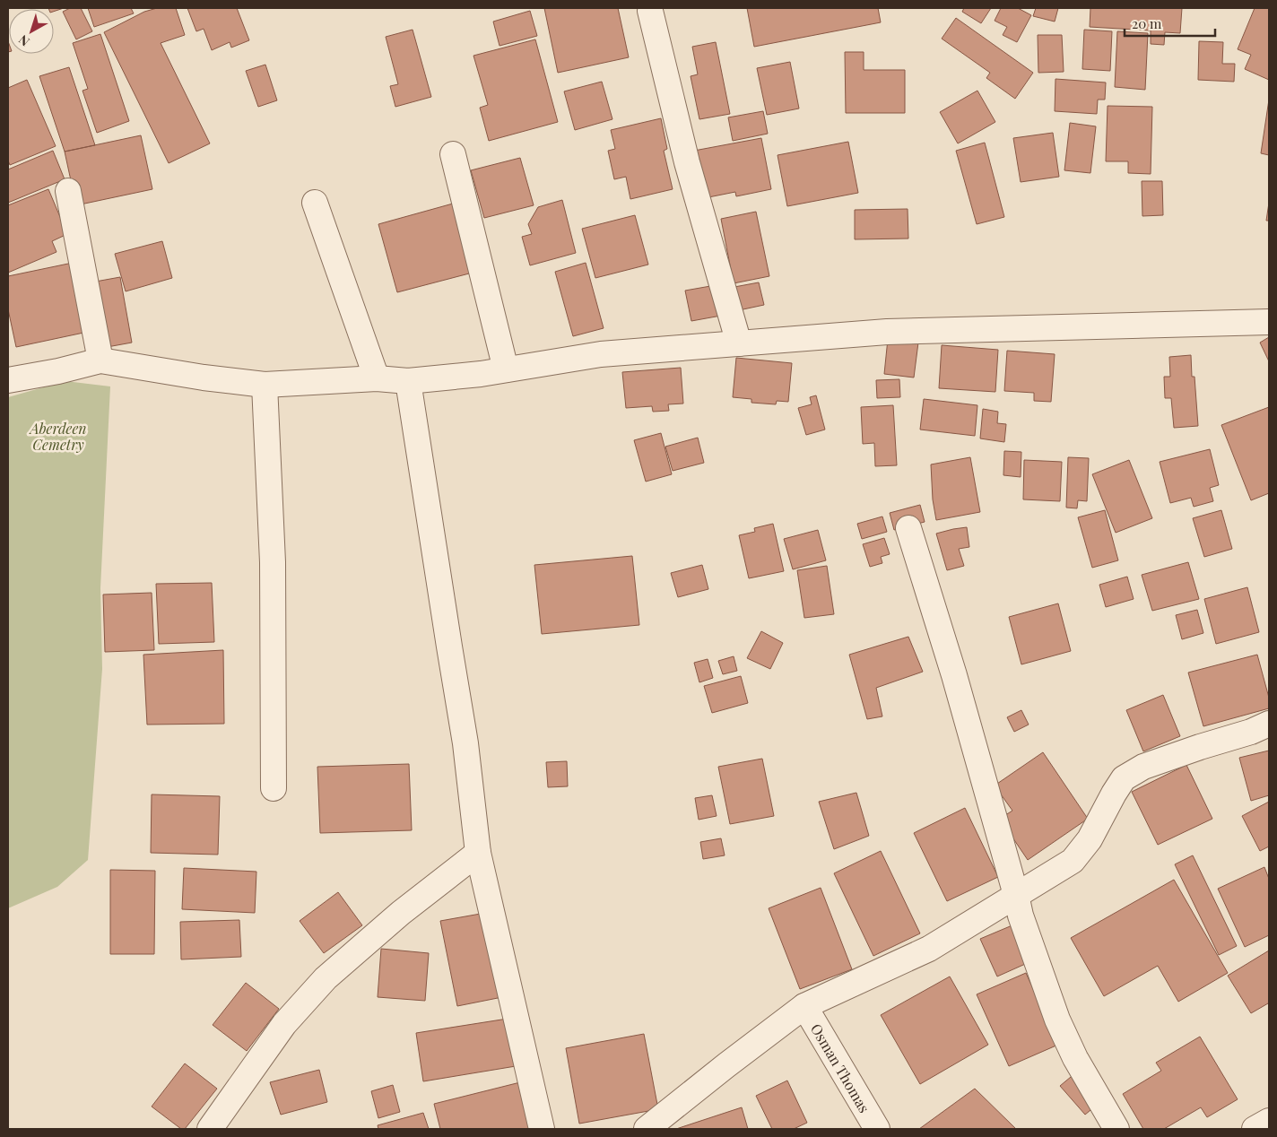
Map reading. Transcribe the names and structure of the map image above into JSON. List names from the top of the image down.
{
  "streets": {
    "street": ["Osman Thomas"]
  },
  "parks": ["Aberdeen Cemetry"],
  "scale_bar": "20 m",
  "north": "bottom left"
}
